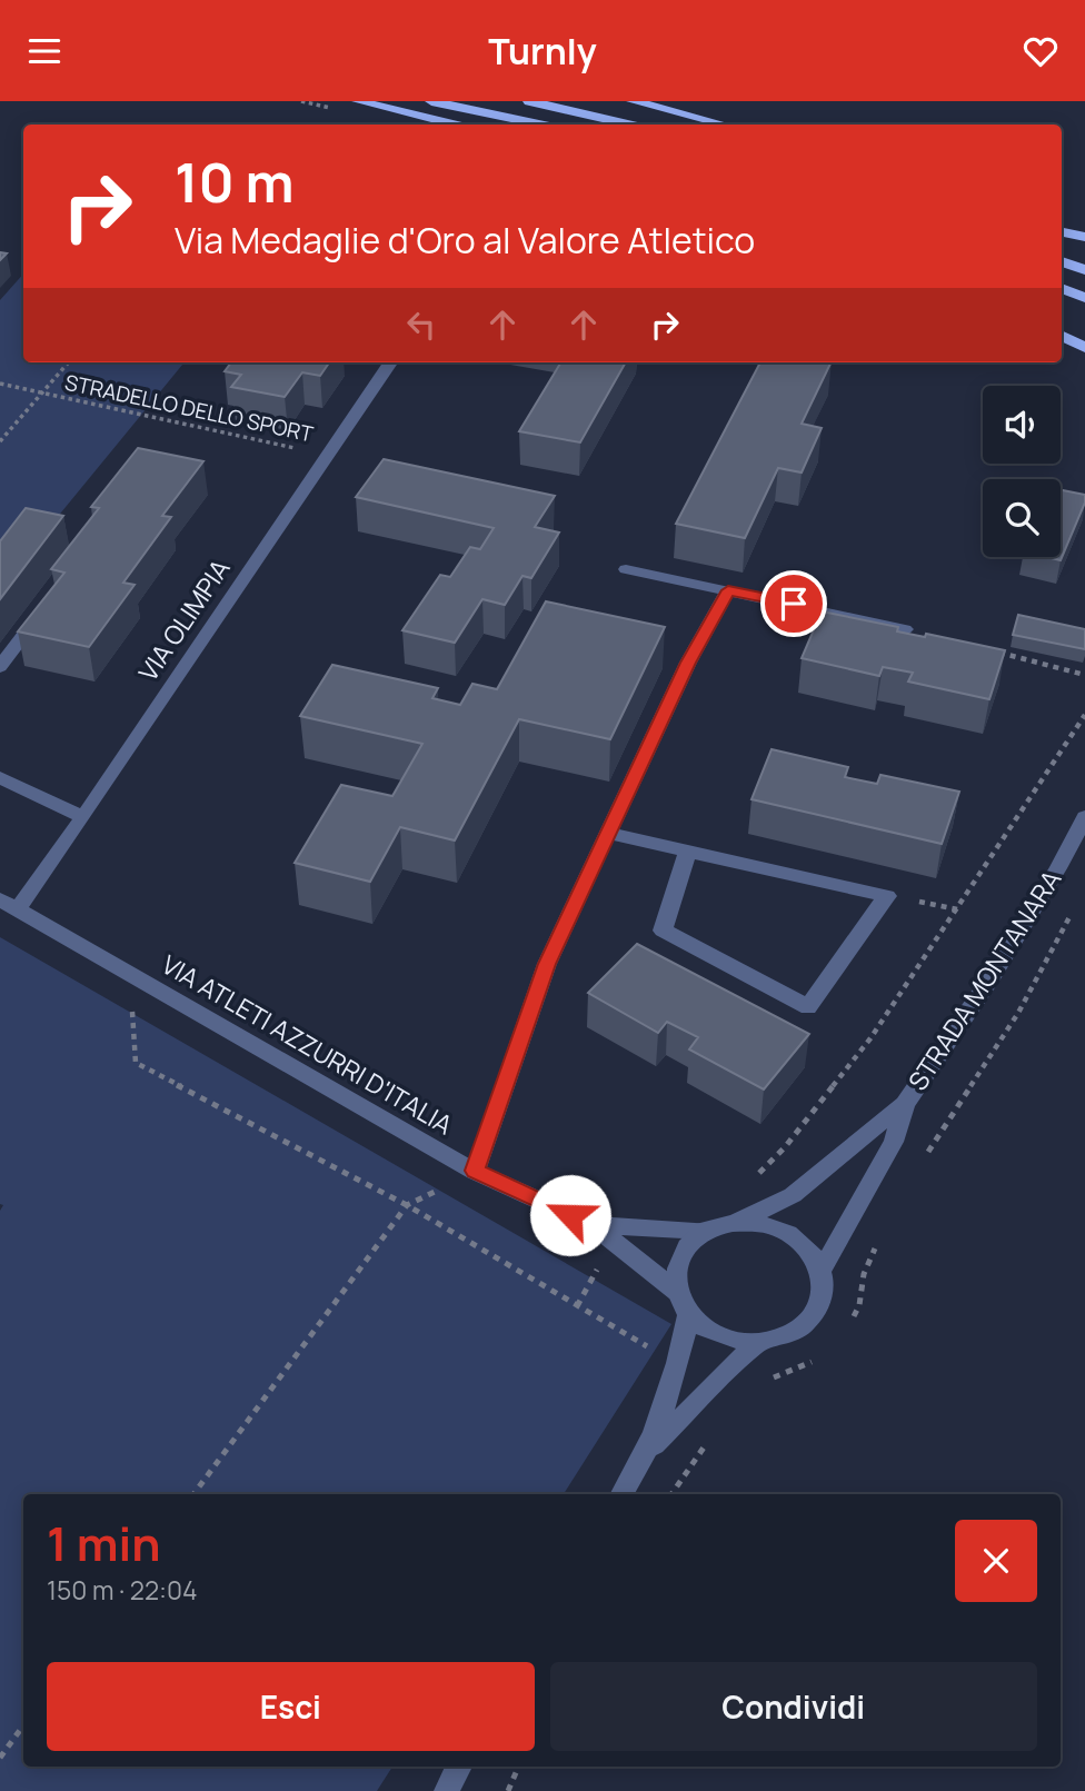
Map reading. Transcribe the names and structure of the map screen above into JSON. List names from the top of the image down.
{
  "streets": {
    "street": ["VIA OLIMPIA", "STRADA MONTANARA", "VIA ATLETI AZZURRI D'ITALIA"],
    "path": ["STRADELLO DELLO SPORT"]
  },
  "crossings": [
    ["STRADELLO DELLO SPORT", "VIA OLIMPIA"],
    ["VIA OLIMPIA", "VIA ATLETI AZZURRI D'ITALIA"],
    ["STRADA MONTANARA", "VIA ATLETI AZZURRI D'ITALIA"]
  ],
  "page": {
    "header": "Turnly",
    "turn": ["10 m", "Via Medaglie d'Oro al Valore Atletico"],
    "heading": ["1 min", "150 m · 22:04"],
    "buttons": ["Esci", "Condividi"]
  }
}
